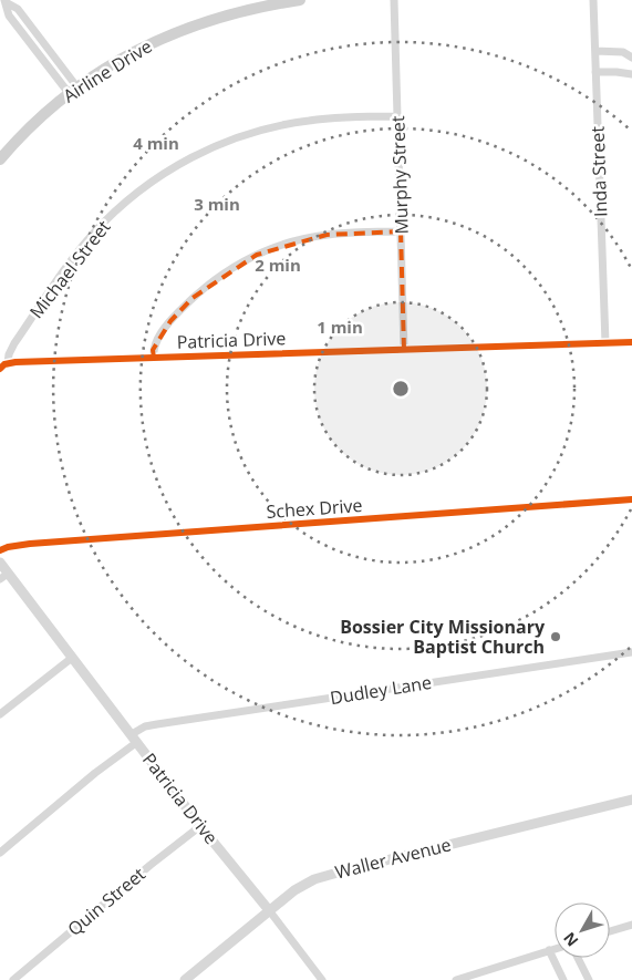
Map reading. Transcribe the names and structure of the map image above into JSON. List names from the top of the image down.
{
  "streets": {
    "main road": ["Airline Drive"],
    "street": [
      "Inda Street",
      "Murphy Street",
      "Michael Street",
      "Patricia Drive",
      "Schex Drive",
      "Dudley Lane",
      "Waller Avenue",
      "Quin Street"
    ]
  },
  "crossings": [
    ["Inda Street", "Patricia Drive"],
    ["Murphy Street", "Michael Street"],
    ["Murphy Street", "Patricia Drive"],
    ["Michael Street", "Patricia Drive"],
    ["Patricia Drive", "Dudley Lane"],
    ["Patricia Drive", "Waller Avenue"],
    ["Patricia Drive", "Quin Street"]
  ],
  "places": ["Bossier City Missionary Baptist Church"],
  "north": "bottom left",
  "rings": [
    "4 min",
    "3 min",
    "2 min",
    "1 min"
  ]
}
